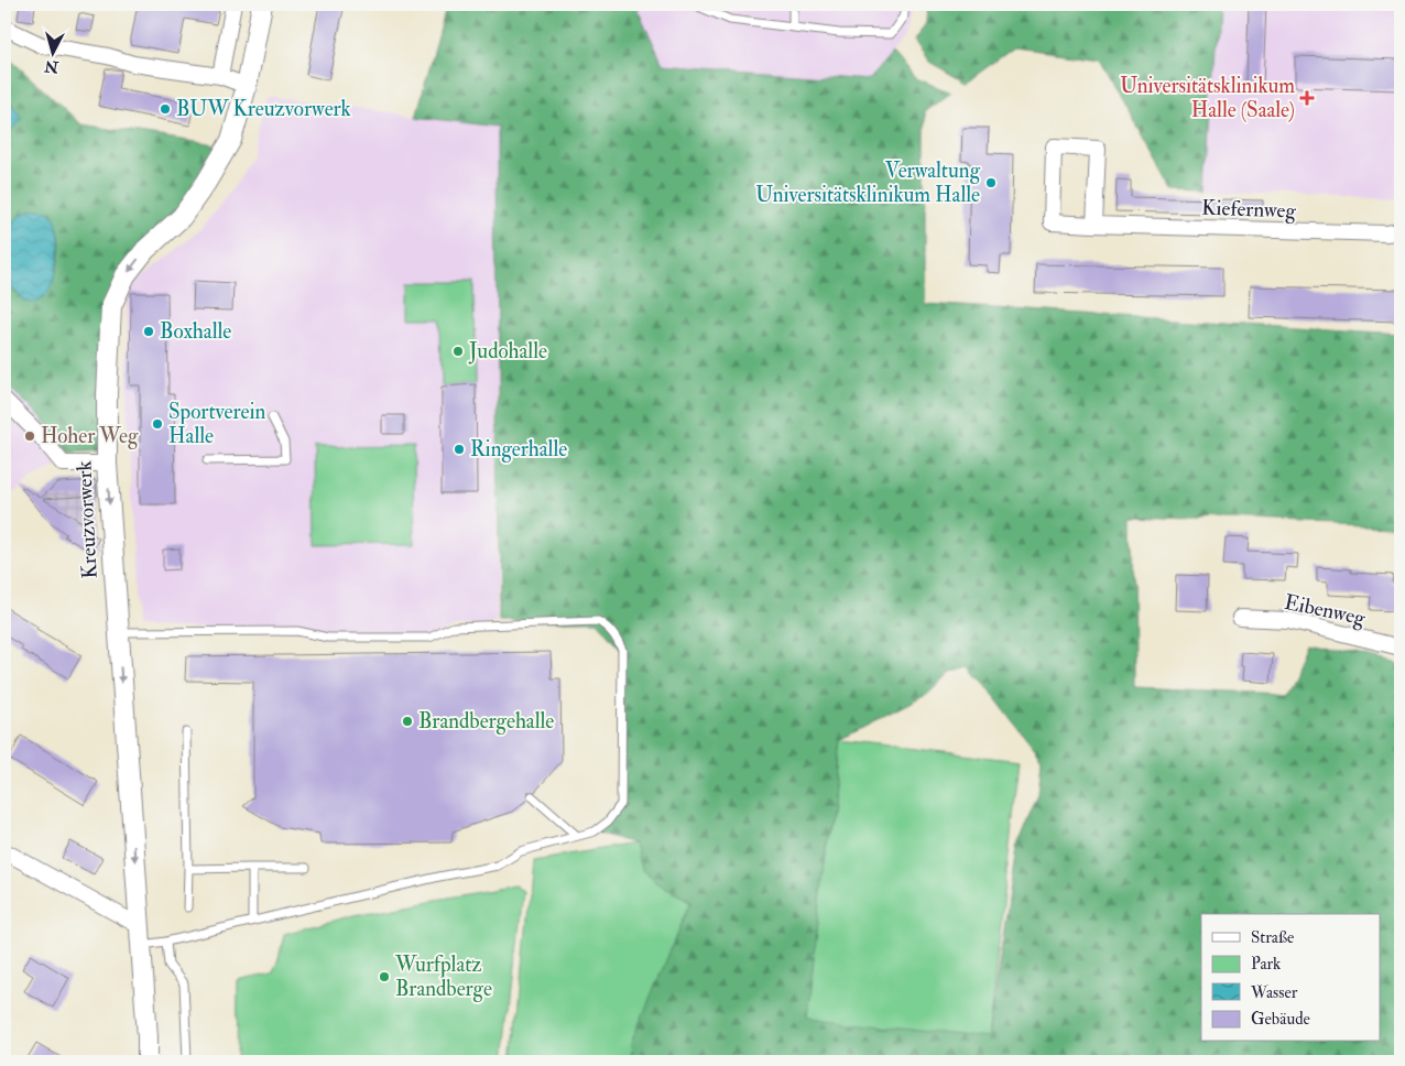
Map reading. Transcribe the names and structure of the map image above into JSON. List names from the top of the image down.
{
  "streets": {
    "street": ["Kiefernweg", "Kreuzvorwerk", "Eibenweg"]
  },
  "one_way": ["Kreuzvorwerk"],
  "places": {
    "health": ["Universitätsklinikum Halle (Saale)"],
    "other": [
      "BUW Kreuzvorwerk",
      "Verwaltung Universitätsklinikum Halle",
      "Boxhalle",
      "Judohalle",
      "Sportverein Halle",
      "Hoher Weg",
      "Ringerhalle",
      "Brandbergehalle",
      "Wurfplatz Brandberge"
    ]
  },
  "legend": [
    "Straße",
    "Park",
    "Wasser",
    "Gebäude"
  ],
  "north": "bottom"
}
